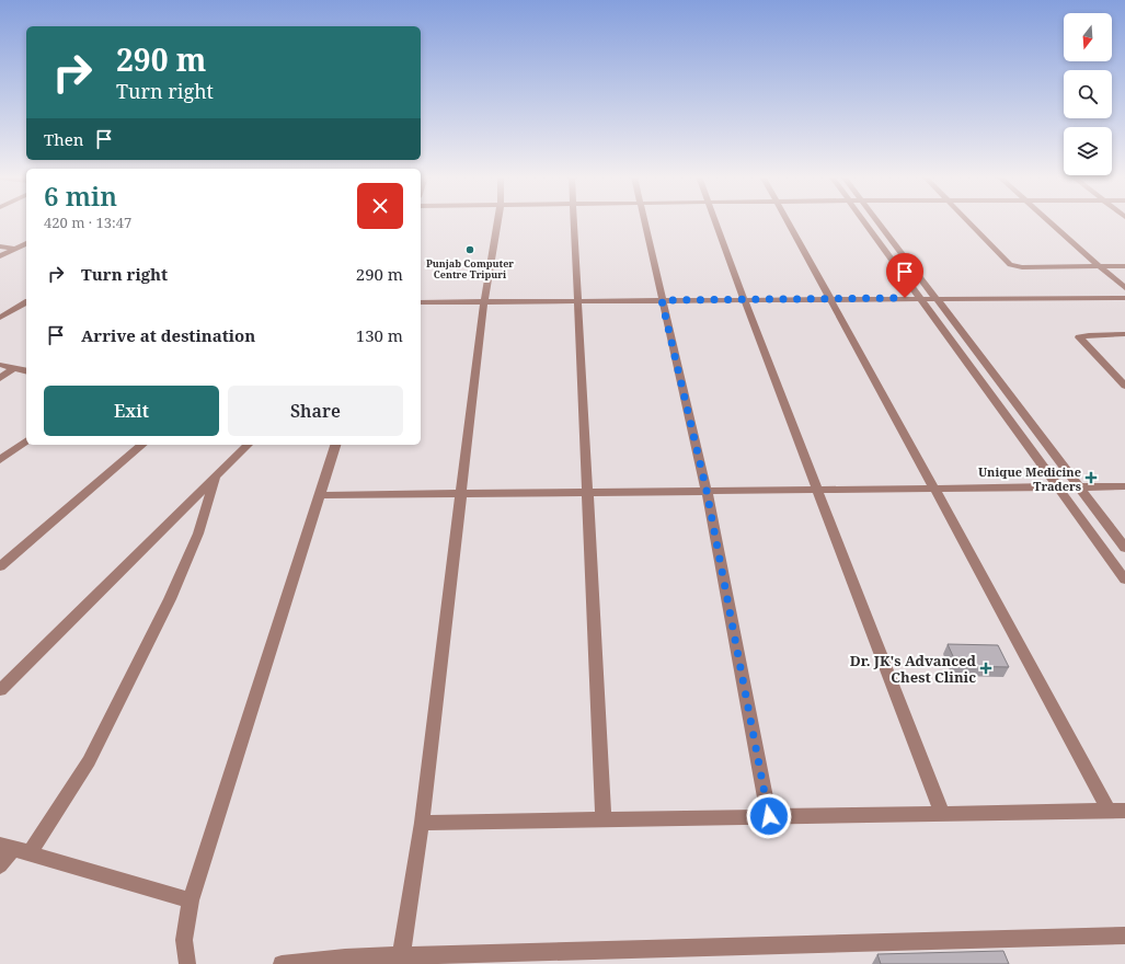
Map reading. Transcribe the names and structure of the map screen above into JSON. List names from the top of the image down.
{
  "places": {
    "other": ["Punjab Computer Centre Tripuri"],
    "health": ["Unique Medicine Traders", "Dr. JK's Advanced Chest Clinic"]
  },
  "north": "bottom",
  "page": {
    "turn": ["290 m", "Turn right"],
    "then": "Then",
    "heading": ["6 min", "420 m · 13:47"],
    "list": [
      {
        "name": "Turn right",
        "value": "290 m"
      },
      {
        "name": "Arrive at destination",
        "value": "130 m"
      }
    ],
    "buttons": ["Exit", "Share"]
  }
}
